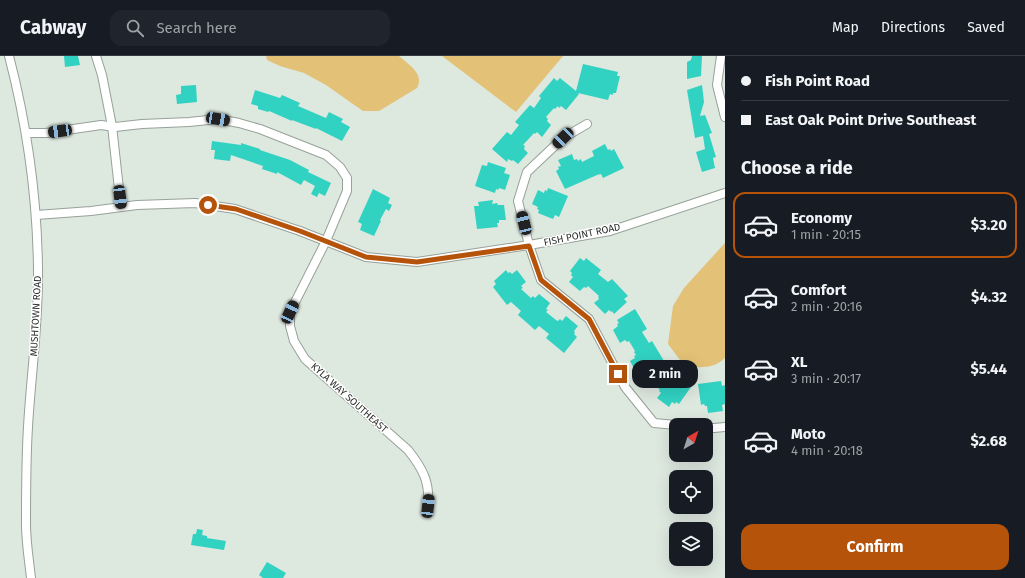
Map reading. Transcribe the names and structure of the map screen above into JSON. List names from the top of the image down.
{
  "streets": {
    "street": ["FISH POINT ROAD", "MUSHTOWN ROAD", "KYLA WAY SOUTHEAST"]
  },
  "crossings": [
    ["FISH POINT ROAD", "MUSHTOWN ROAD"],
    ["FISH POINT ROAD", "KYLA WAY SOUTHEAST"],
    ["MUSHTOWN ROAD", "KYLA WAY SOUTHEAST"]
  ],
  "north": "top right",
  "page": {
    "header": "Cabway",
    "search": "Search here",
    "nav": ["Map", "Directions", "Saved"],
    "banner": ["Fish Point Road", "East Oak Point Drive Southeast"],
    "heading": "Choose a ride",
    "list": [
      {
        "name": "Economy",
        "note": "1 min · 20:15",
        "value": "$3.20"
      },
      {
        "name": "Comfort",
        "note": "2 min · 20:16",
        "value": "$4.32"
      },
      {
        "name": "XL",
        "note": "3 min · 20:17",
        "value": "$5.44"
      },
      {
        "name": "Moto",
        "note": "4 min · 20:18",
        "value": "$2.68"
      }
    ],
    "bubble": "2 min",
    "buttons": "Confirm"
  }
}
